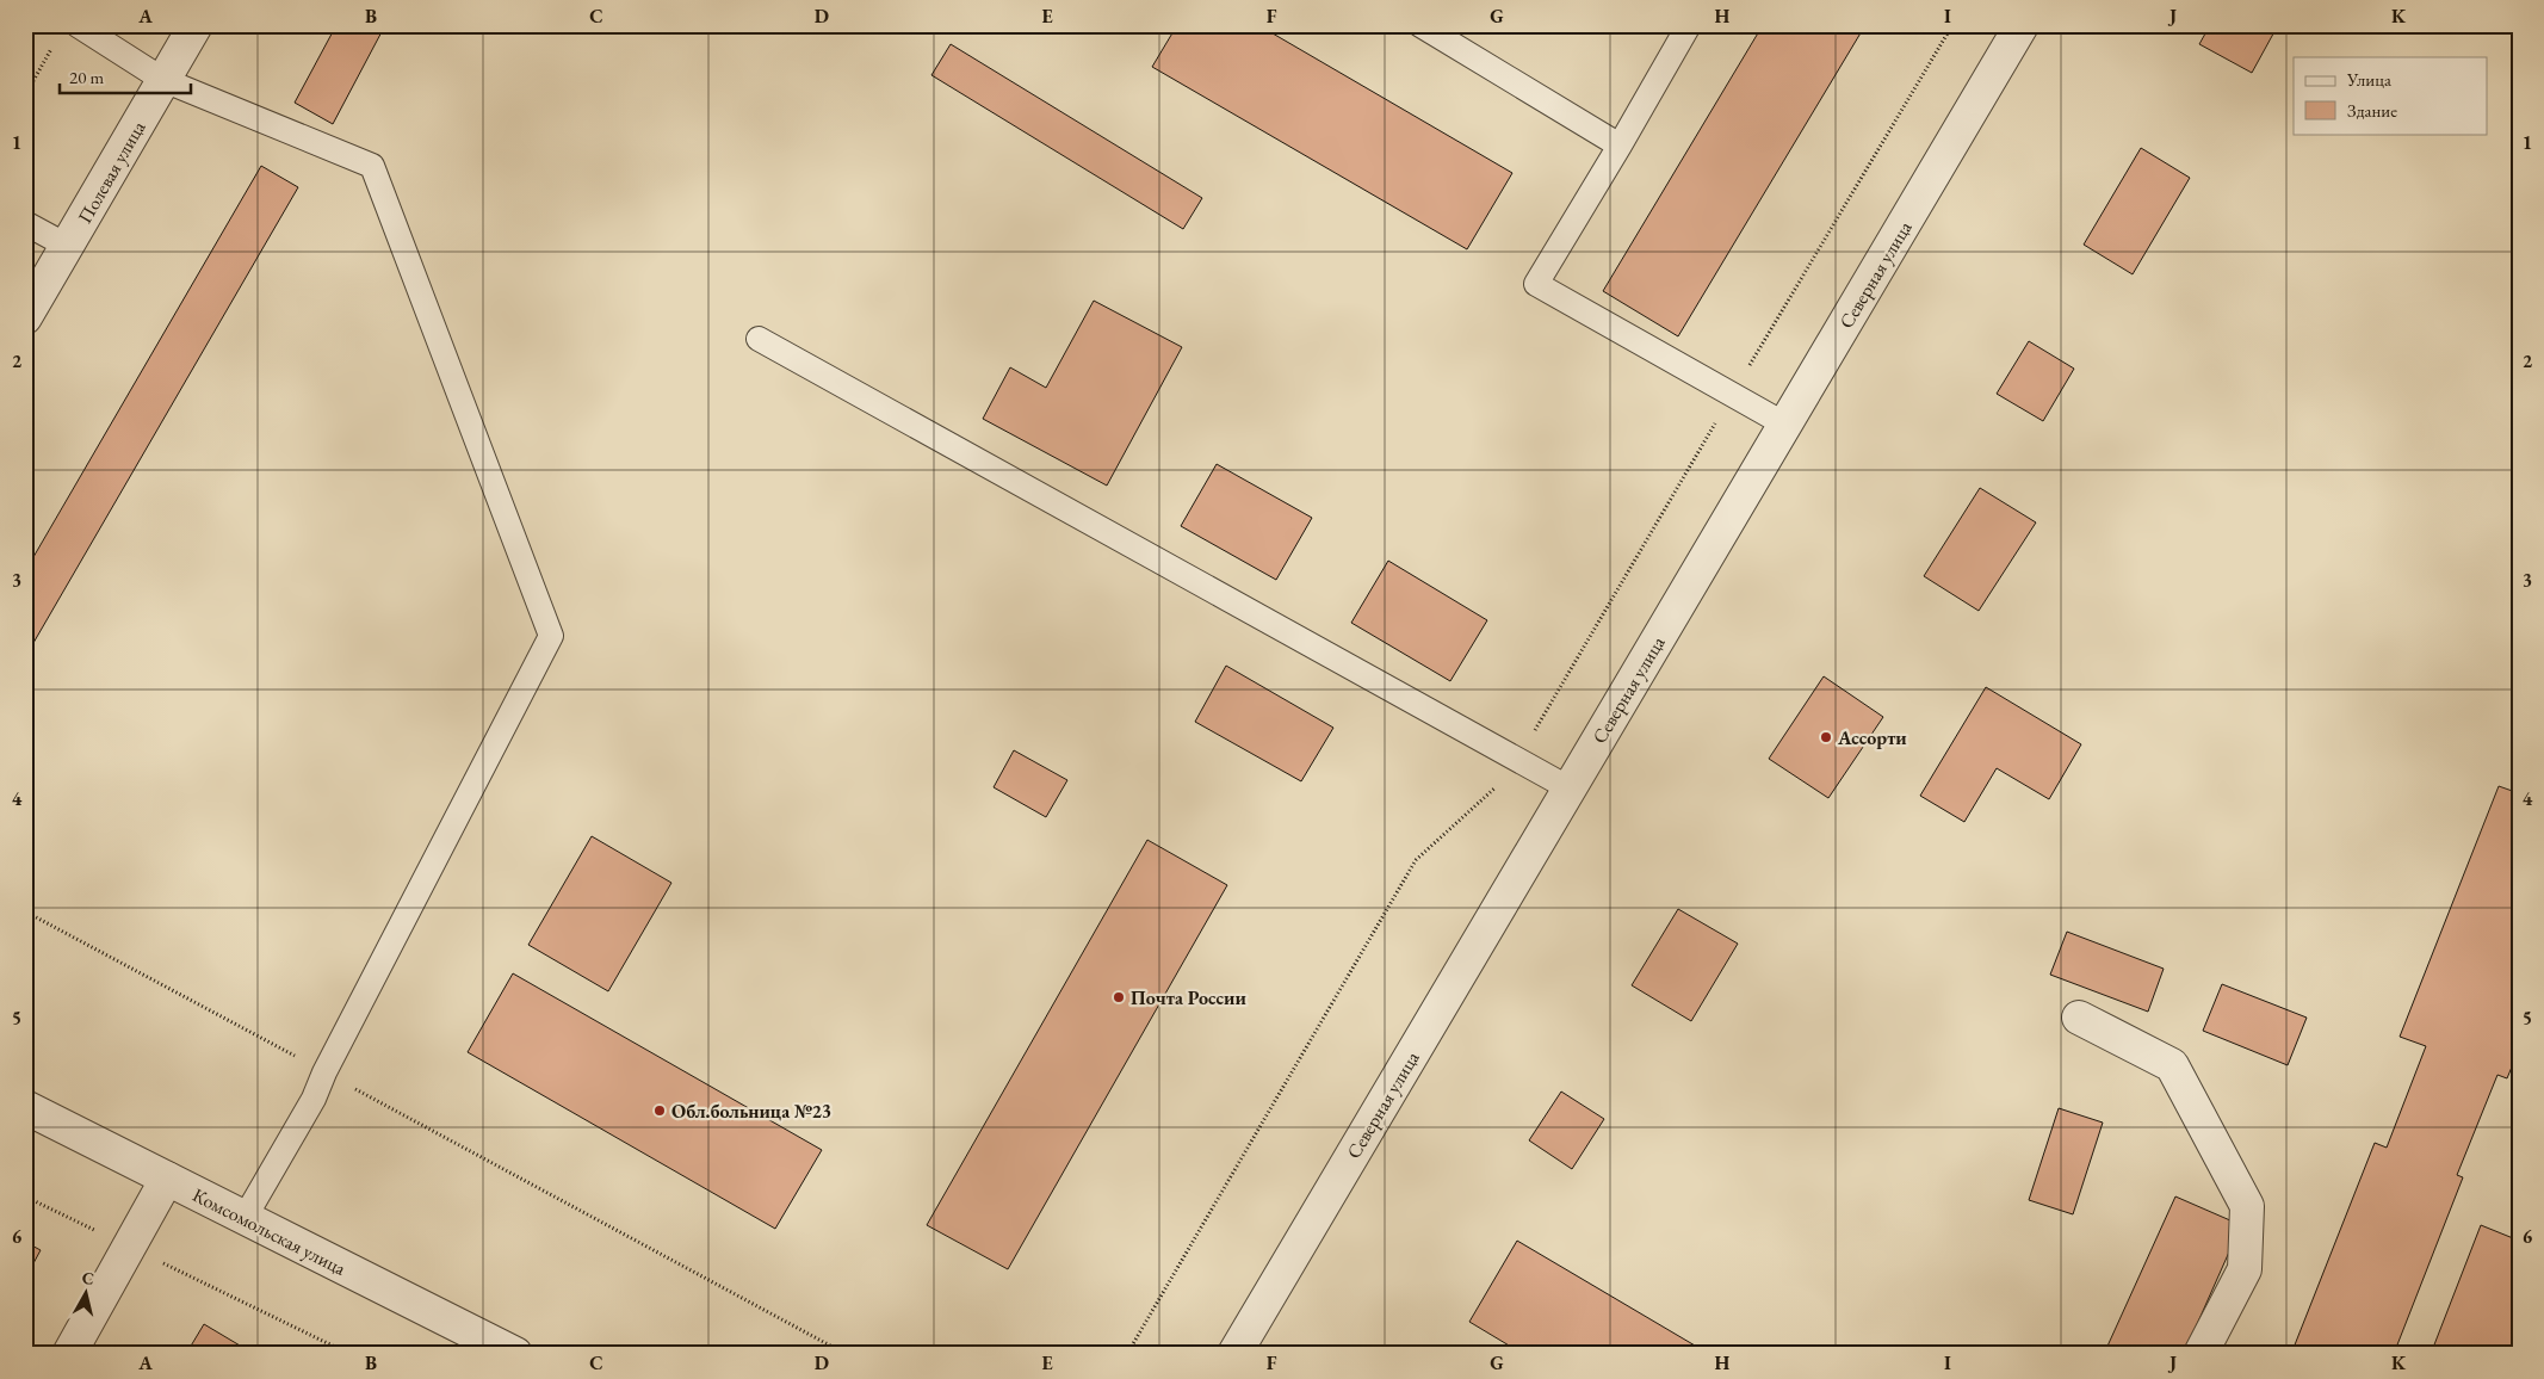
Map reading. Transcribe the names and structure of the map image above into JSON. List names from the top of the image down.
{
  "streets": {
    "street": ["Полевая улица", "Северная улица", "Комсомольская улица"]
  },
  "places": ["Ассорти", "Почта России", "Обл.больница №23"],
  "legend": ["Улица", "Здание"],
  "scale_bar": "20 m",
  "north": "top",
  "grid": {
    "columns": [
      "A",
      "B",
      "C",
      "D",
      "E",
      "F",
      "G",
      "H",
      "I",
      "J",
      "K"
    ],
    "rows": [
      "1",
      "2",
      "3",
      "4",
      "5",
      "6"
    ]
  }
}
